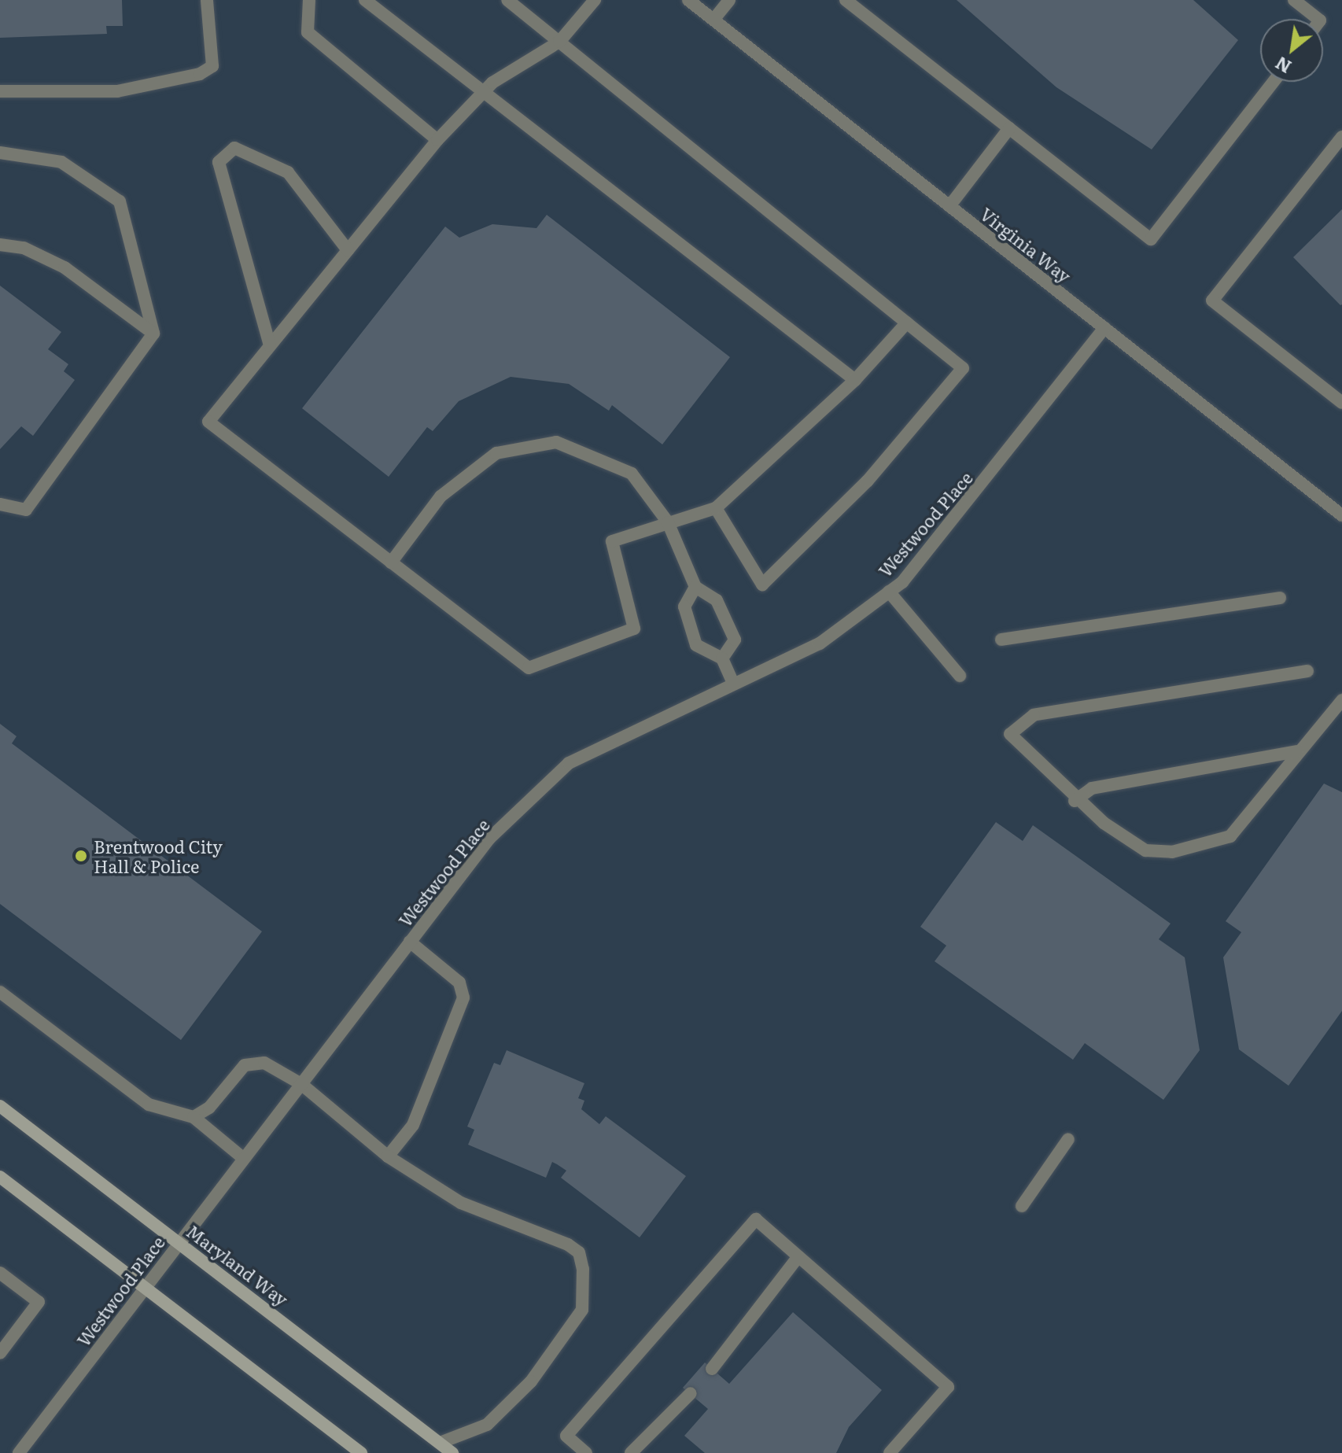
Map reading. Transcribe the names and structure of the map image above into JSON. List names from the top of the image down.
{
  "streets": {
    "main road": ["Maryland Way"],
    "street": ["Virginia Way", "Westwood Place"]
  },
  "crossings": [
    ["Virginia Way", "Westwood Place"],
    ["Westwood Place", "Maryland Way"]
  ],
  "places": ["Brentwood City Hall & Police"],
  "north": "bottom left"
}
